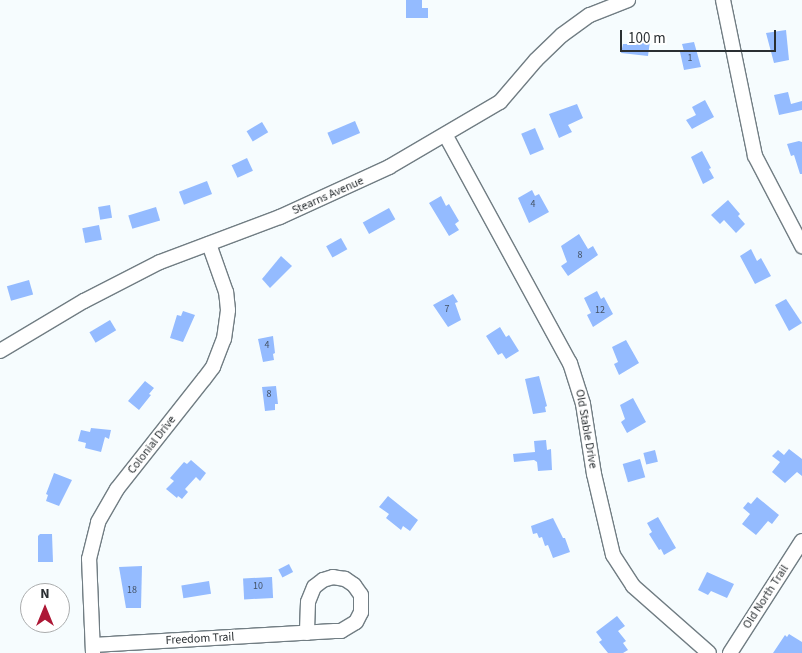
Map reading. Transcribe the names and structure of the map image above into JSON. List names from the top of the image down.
{
  "streets": {
    "street": [
      "Stearns Avenue",
      "Old Stable Drive",
      "Colonial Drive",
      "Old North Trail",
      "Freedom Trail"
    ]
  },
  "crossings": [
    ["Stearns Avenue", "Old Stable Drive"],
    ["Stearns Avenue", "Colonial Drive"],
    ["Colonial Drive", "Freedom Trail"]
  ],
  "house_numbers": [
    "1",
    "4",
    "8",
    "7",
    "12",
    "4",
    "8",
    "10",
    "18"
  ],
  "scale_bar": "100 m",
  "north": "top"
}
